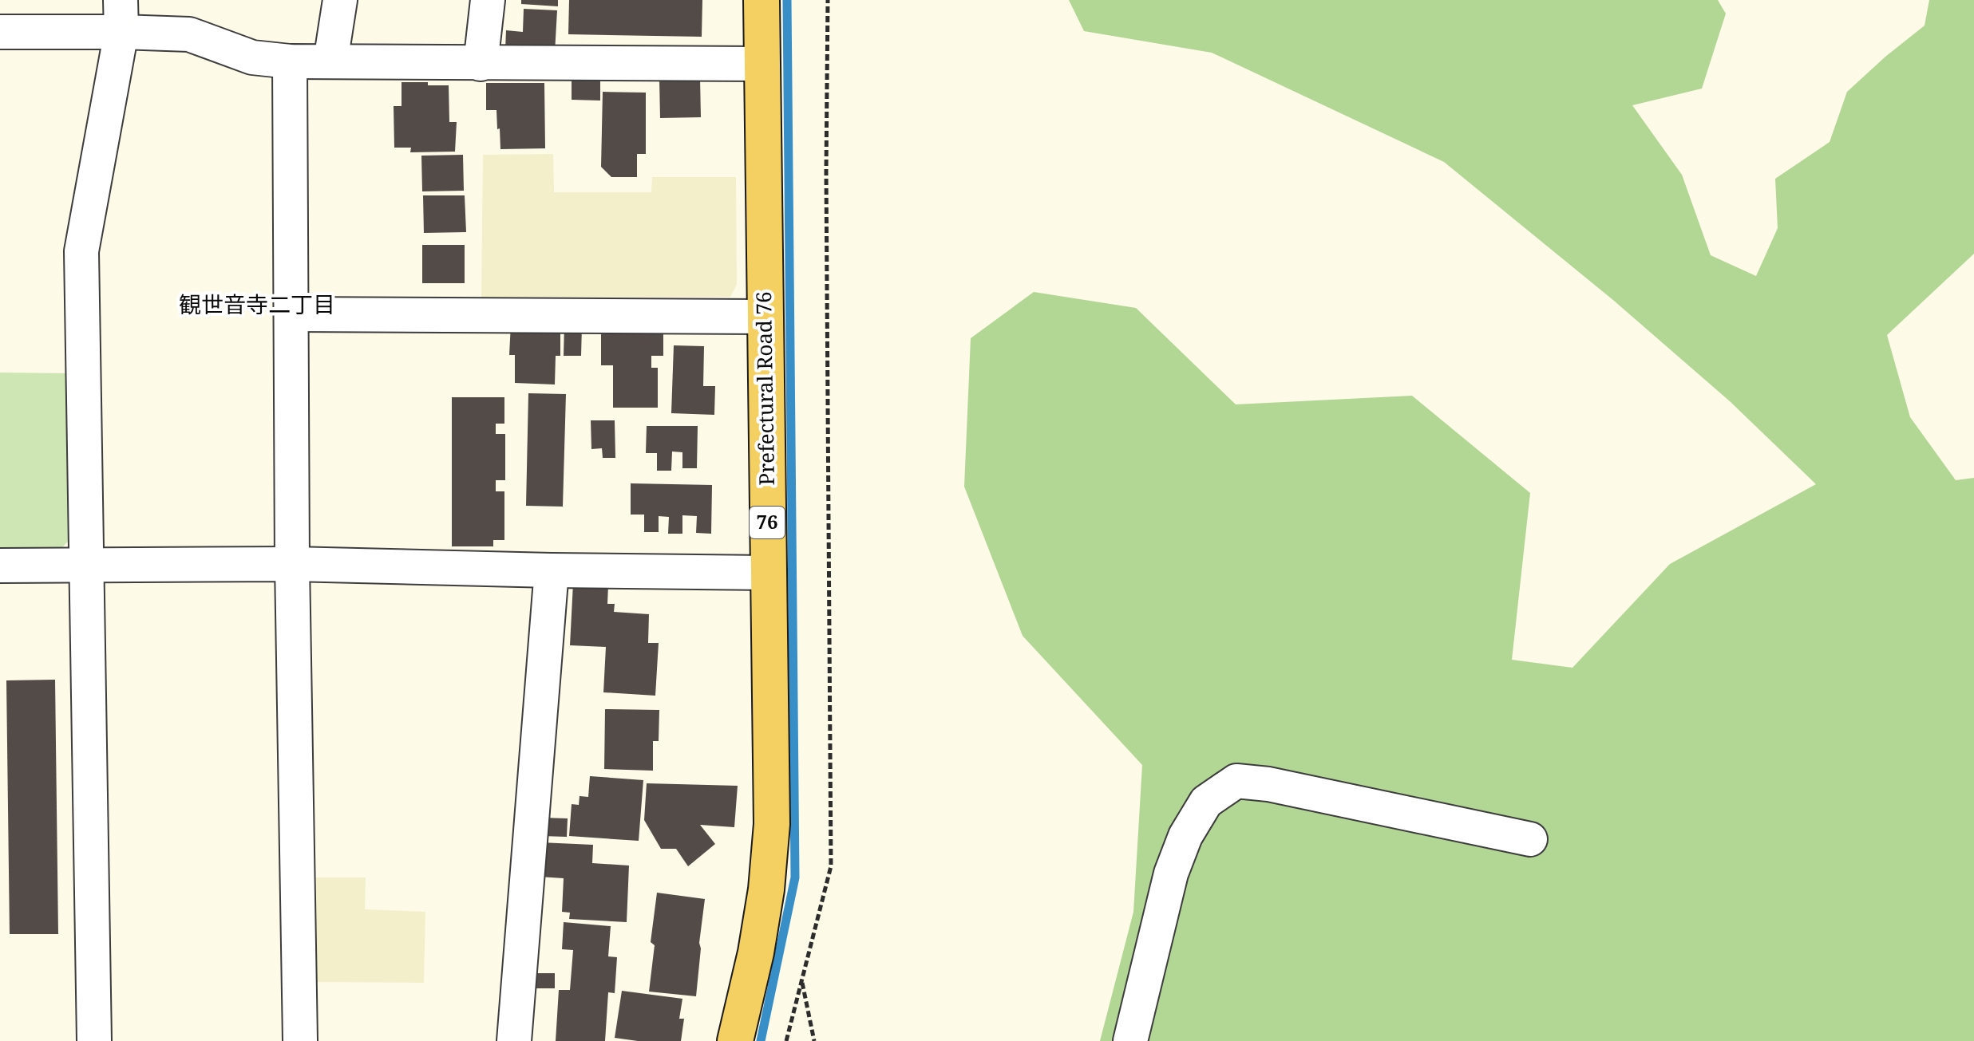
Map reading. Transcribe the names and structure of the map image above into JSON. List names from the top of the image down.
{
  "streets": {
    "main road": ["Prefectural Road 76", "76"]
  },
  "districts": ["観世音寺二丁目"]
}
